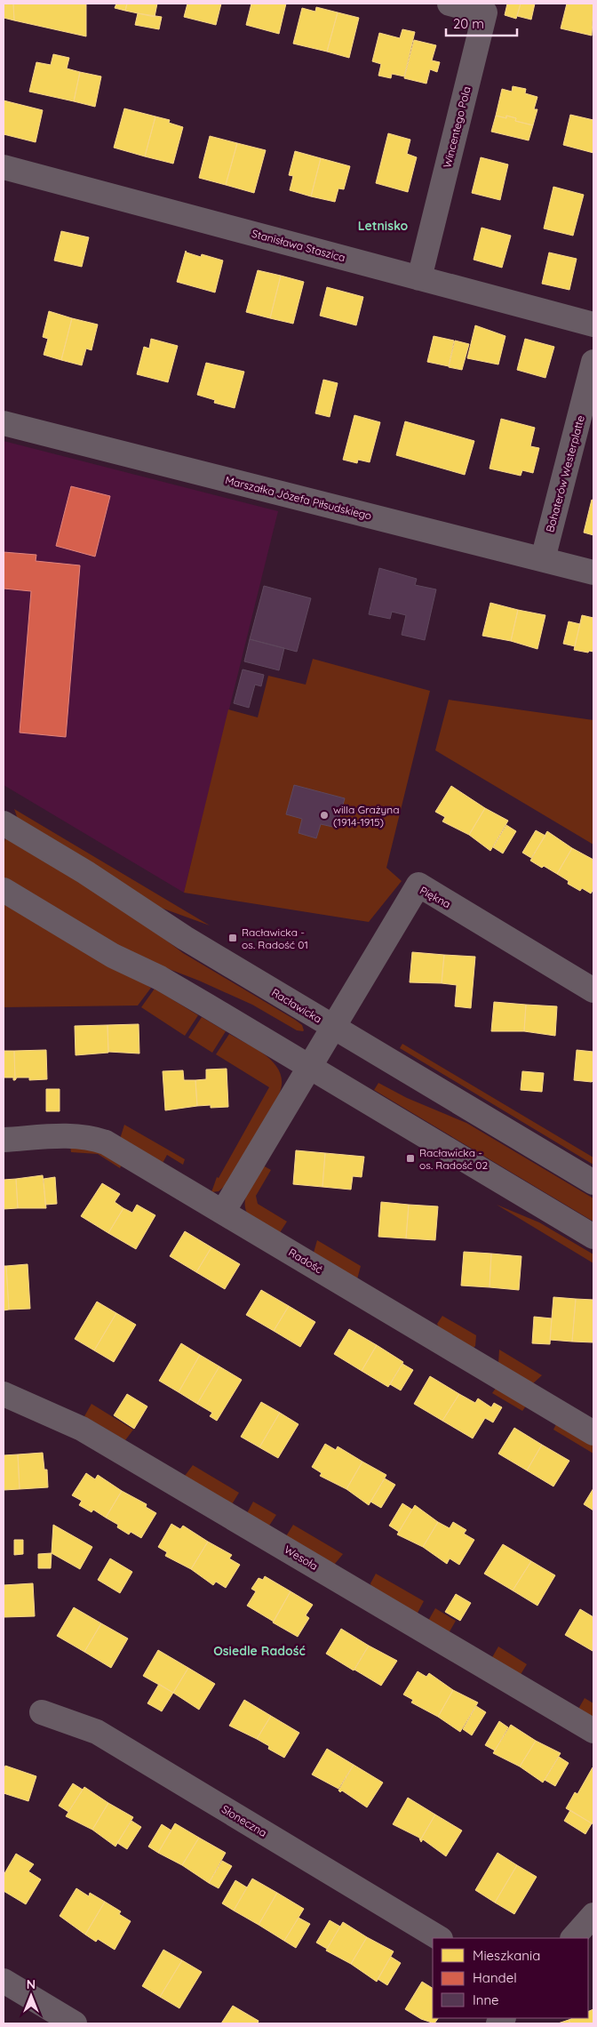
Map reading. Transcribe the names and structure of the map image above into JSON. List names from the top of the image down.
{
  "streets": {
    "street": [
      "Wincentego Pola",
      "Stanisława Staszica",
      "Bohaterów Westerplatte",
      "Marszałka Józefa Piłsudskiego",
      "Piękna",
      "Racławicka",
      "Radość",
      "Wesoła",
      "Słoneczna"
    ]
  },
  "crossings": [
    ["Wincentego Pola", "Stanisława Staszica"],
    ["Bohaterów Westerplatte", "Marszałka Józefa Piłsudskiego"],
    ["Piękna", "Racławicka"]
  ],
  "districts": ["Letnisko", "Osiedle Radość"],
  "places": {
    "other": ["willa Grażyna (1914-1915)"],
    "transit": ["Racławicka - os. Radość 01", "Racławicka - os. Radość 02"]
  },
  "legend": ["Mieszkania", "Handel", "Inne"],
  "scale_bar": "20 m",
  "north": "top"
}
